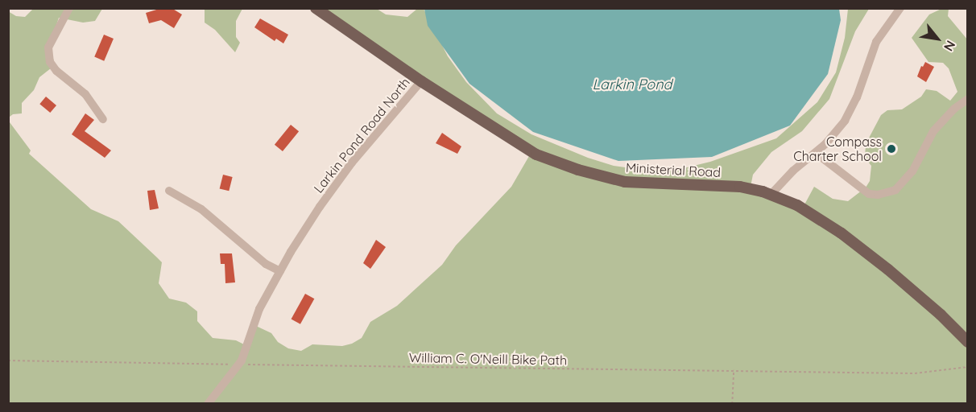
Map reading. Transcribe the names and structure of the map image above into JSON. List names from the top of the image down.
{
  "streets": {
    "main road": ["Ministerial Road"],
    "street": ["Larkin Pond Road North"],
    "path": ["William C. O'Neill Bike Path"]
  },
  "crossings": [
    ["Larkin Pond Road North", "Ministerial Road"],
    ["Larkin Pond Road North", "William C. O'Neill Bike Path"]
  ],
  "water": ["Larkin Pond"],
  "places": ["Compass Charter School"],
  "north": "bottom right"
}
